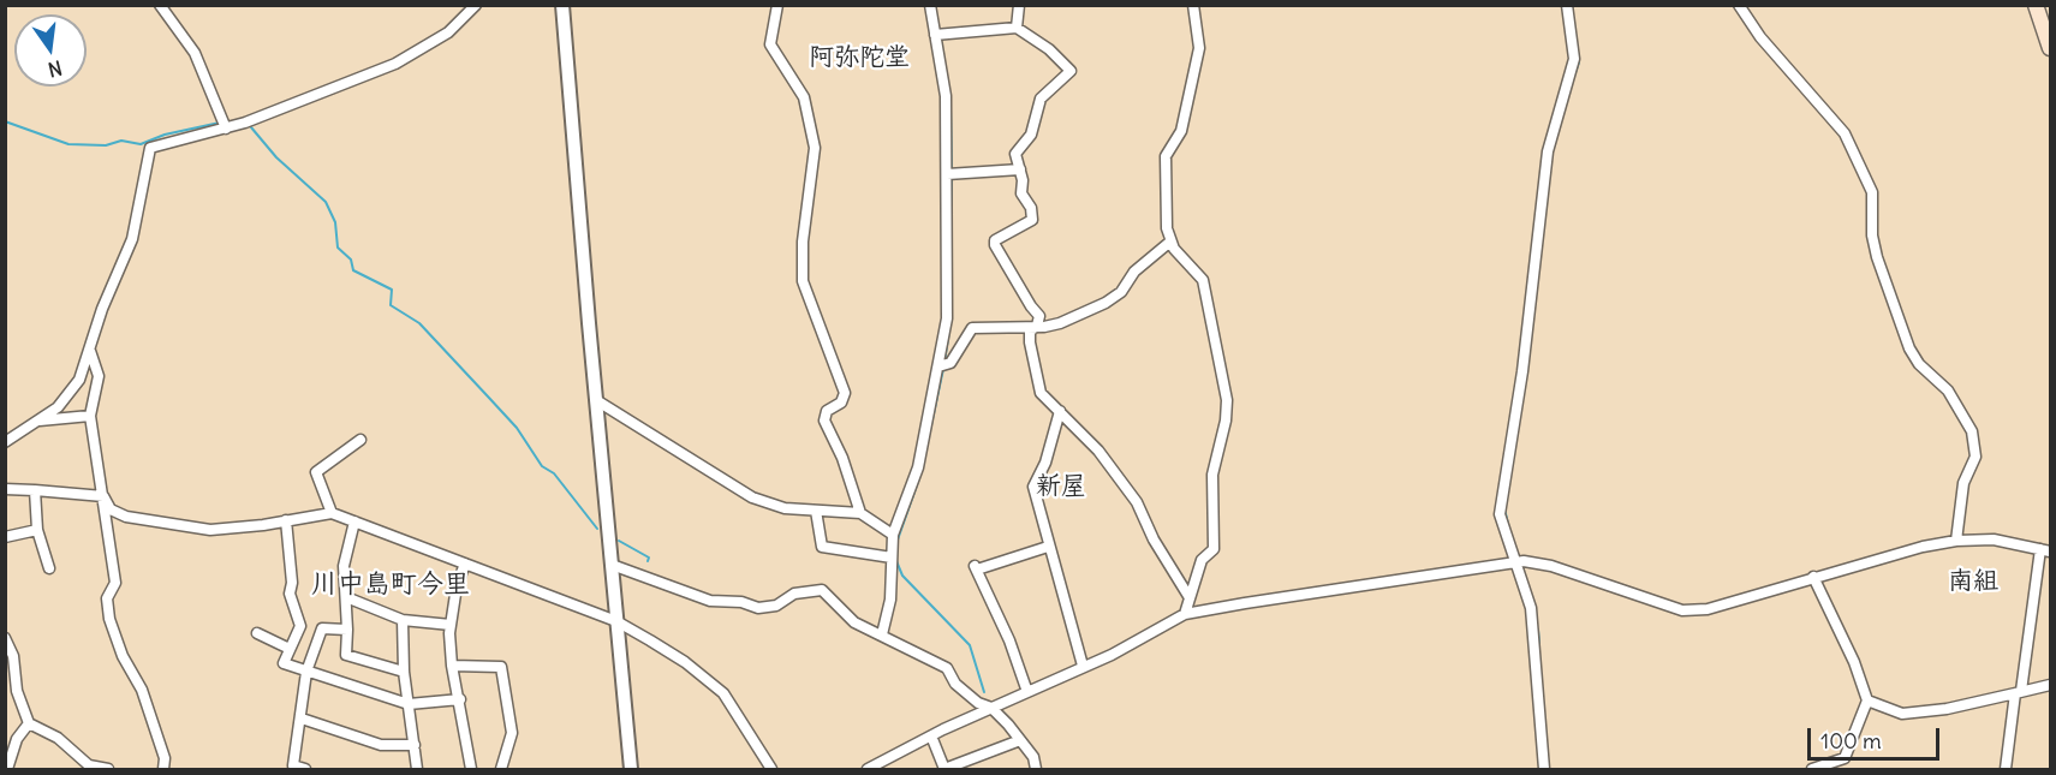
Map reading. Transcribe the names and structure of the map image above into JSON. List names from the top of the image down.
{
  "districts": [
    "阿弥陀堂",
    "新屋",
    "南組",
    "川中島町今里"
  ],
  "scale_bar": "100 m",
  "north": "bottom"
}
